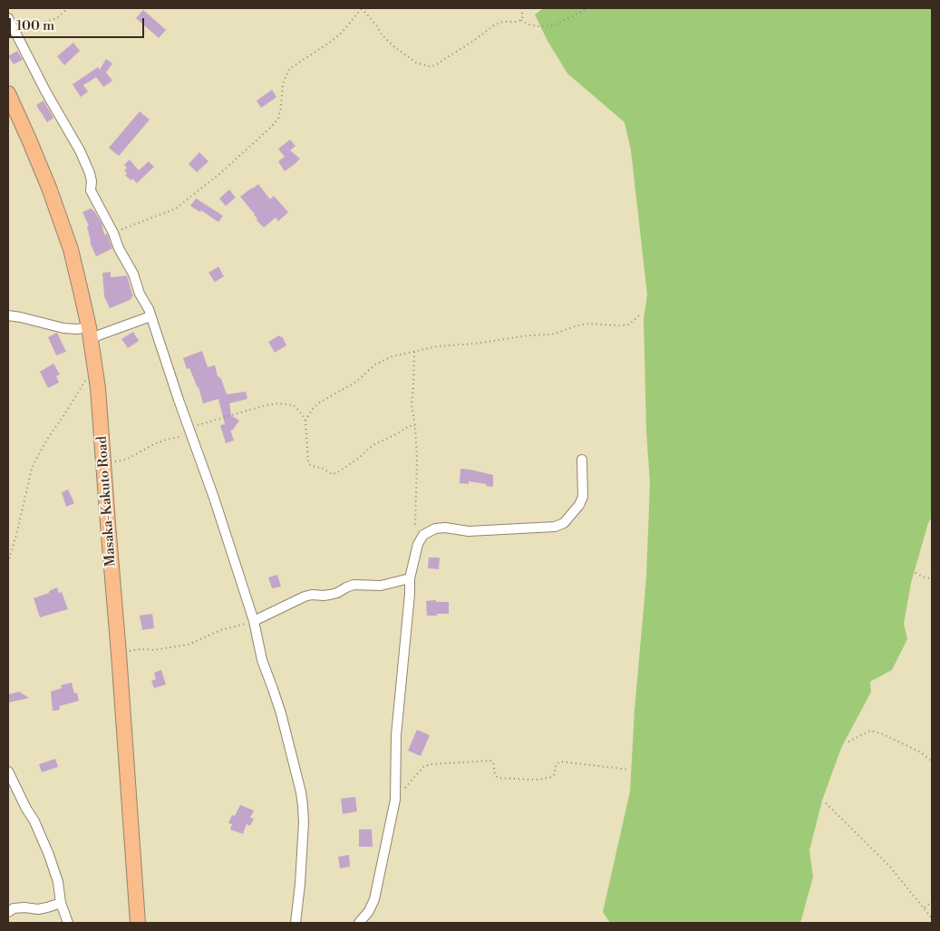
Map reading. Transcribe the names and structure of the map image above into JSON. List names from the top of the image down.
{
  "streets": {
    "highway": ["Masaka-Kakuto Road"]
  },
  "scale_bar": "100 m"
}
